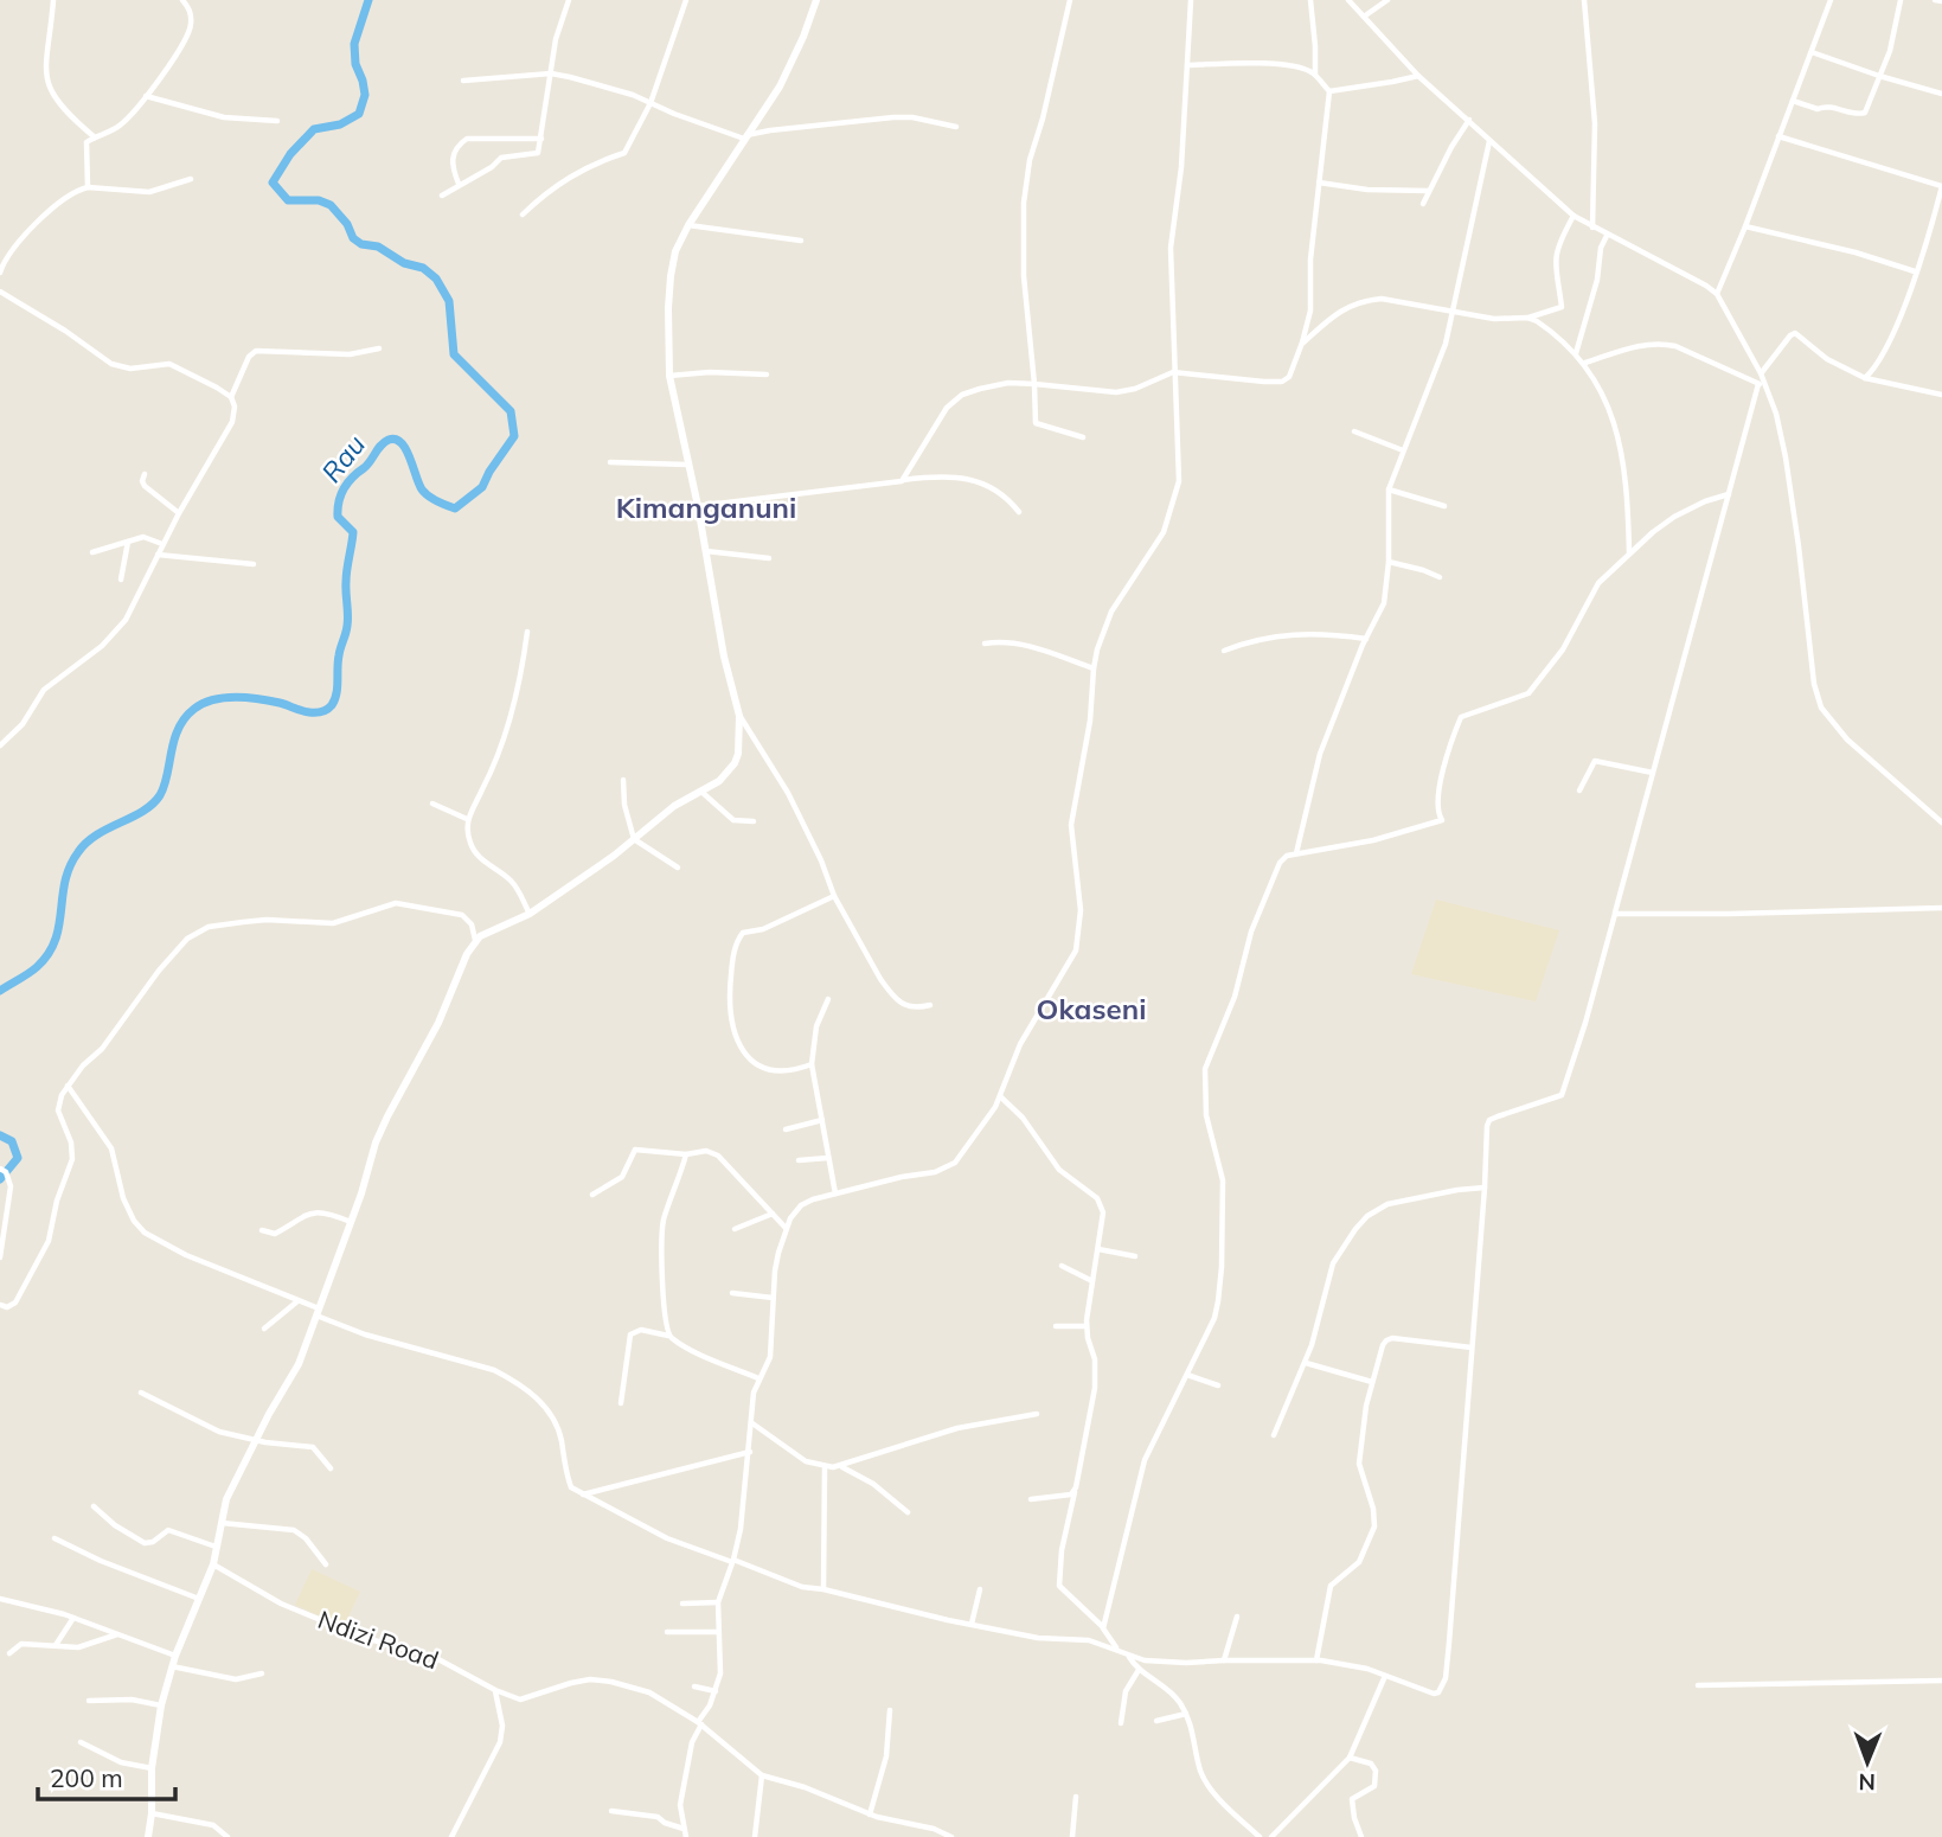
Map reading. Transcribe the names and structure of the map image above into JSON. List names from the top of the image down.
{
  "streets": {
    "street": ["Ndizi Road"]
  },
  "districts": ["Kimanganuni", "Okaseni"],
  "water": ["Rau"],
  "scale_bar": "200 m",
  "north": "bottom"
}
